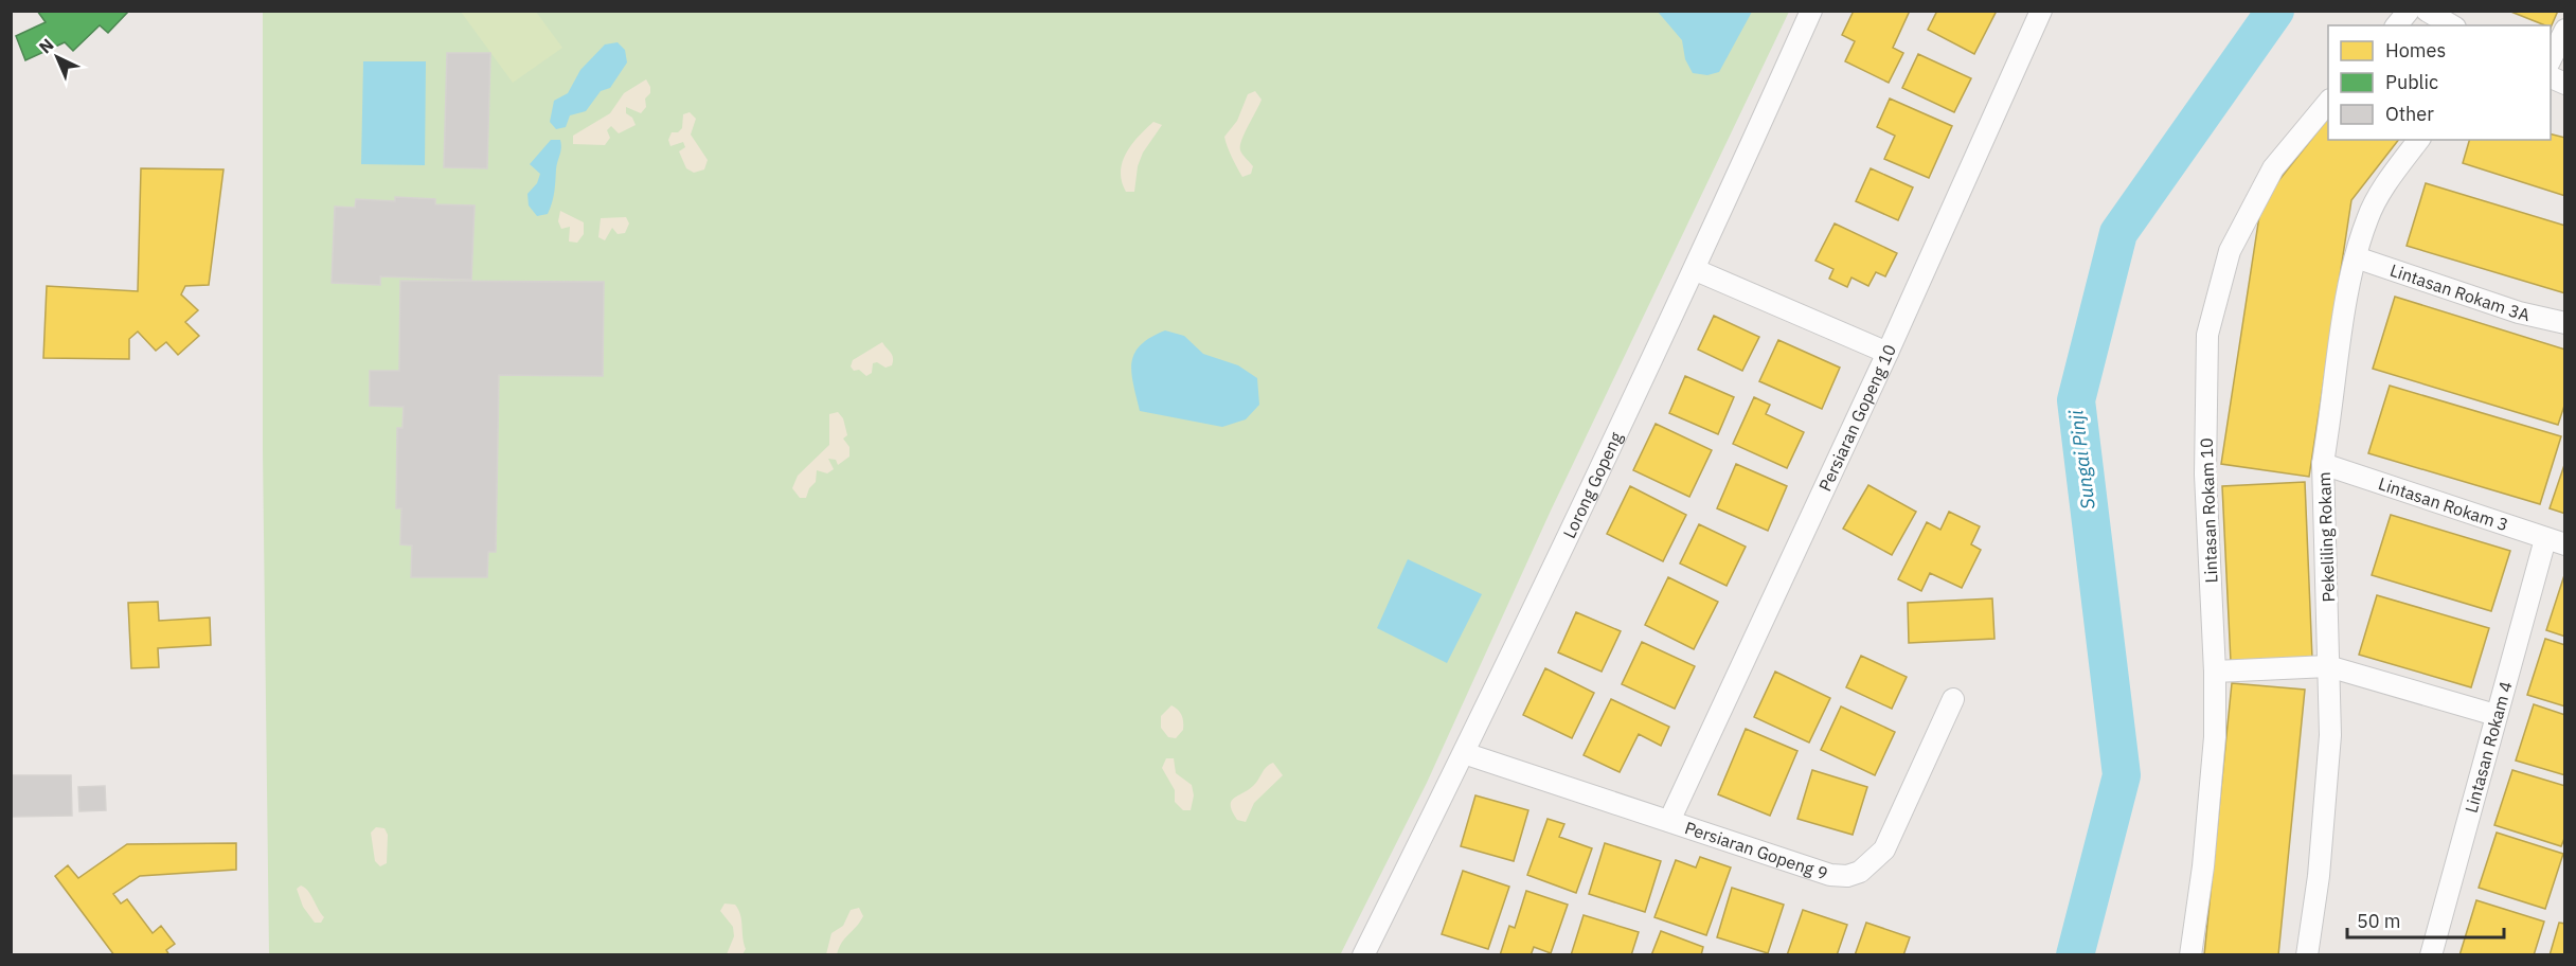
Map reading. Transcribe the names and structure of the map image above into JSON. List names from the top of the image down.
{
  "streets": {
    "street": [
      "Lintasan Rokam 3A",
      "Persiaran Gopeng 10",
      "Lorong Gopeng",
      "Lintasan Rokam 3",
      "Lintasan Rokam 10",
      "Pekeliling Rokam",
      "Lintasan Rokam 4",
      "Persiaran Gopeng 9"
    ]
  },
  "crossings": [
    ["Lintasan Rokam 3A", "Pekeliling Rokam"],
    ["Persiaran Gopeng 10", "Persiaran Gopeng 9"],
    ["Lorong Gopeng", "Persiaran Gopeng 9"],
    ["Lintasan Rokam 3", "Pekeliling Rokam"],
    ["Lintasan Rokam 3", "Lintasan Rokam 4"]
  ],
  "water": ["Sungai Pinji"],
  "legend": ["Homes", "Public", "Other"],
  "scale_bar": "50 m",
  "north": "top left"
}
